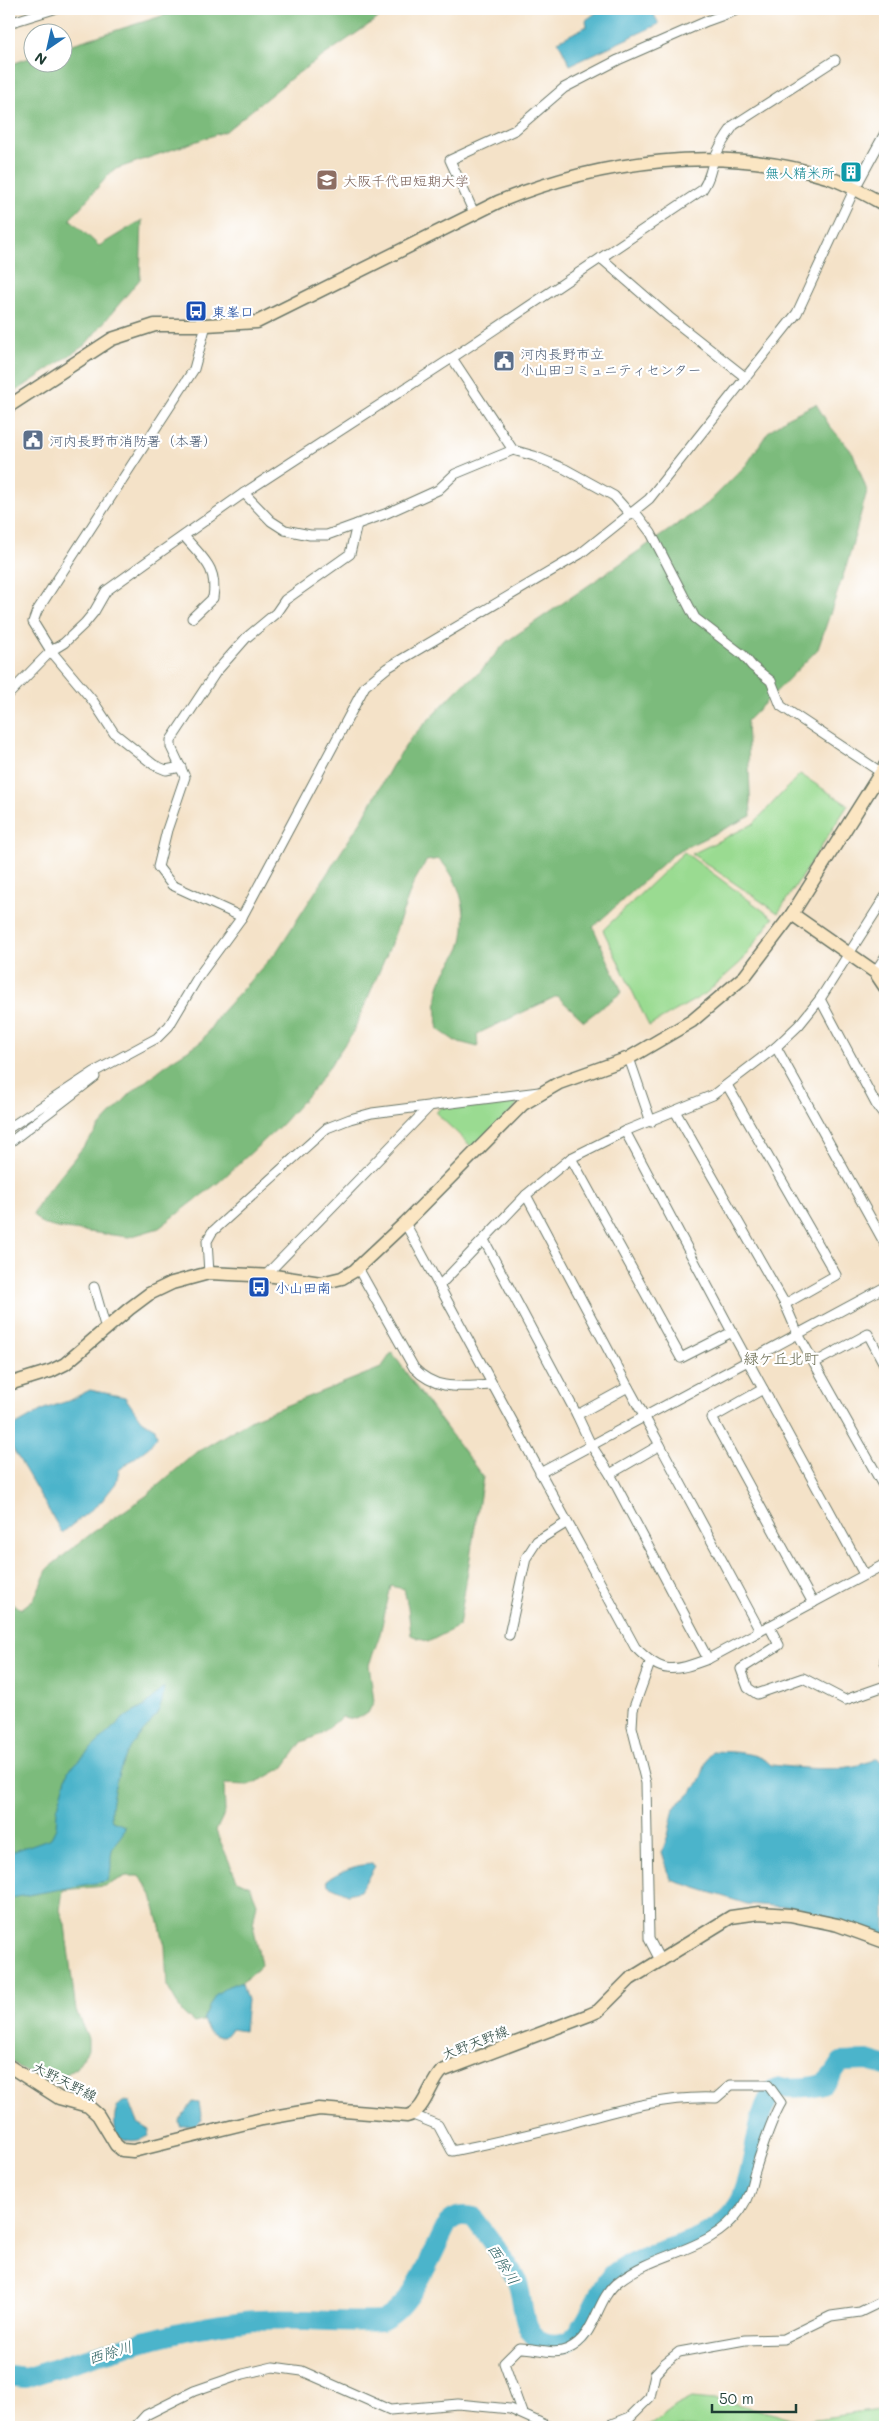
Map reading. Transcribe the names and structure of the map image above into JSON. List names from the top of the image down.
{
  "streets": {
    "street": ["大野天野線"]
  },
  "districts": ["緑ケ丘北町"],
  "water": ["西除川"],
  "places": {
    "building": ["無人精米所"],
    "school or university": ["大阪千代田短期大学"],
    "bus stop": ["東峯口", "小山田南"],
    "public building": ["河内長野市立 小山田コミュニティセンター", "河内長野市消防署（本署）"]
  },
  "scale_bar": "50 m",
  "north": "bottom left"
}
